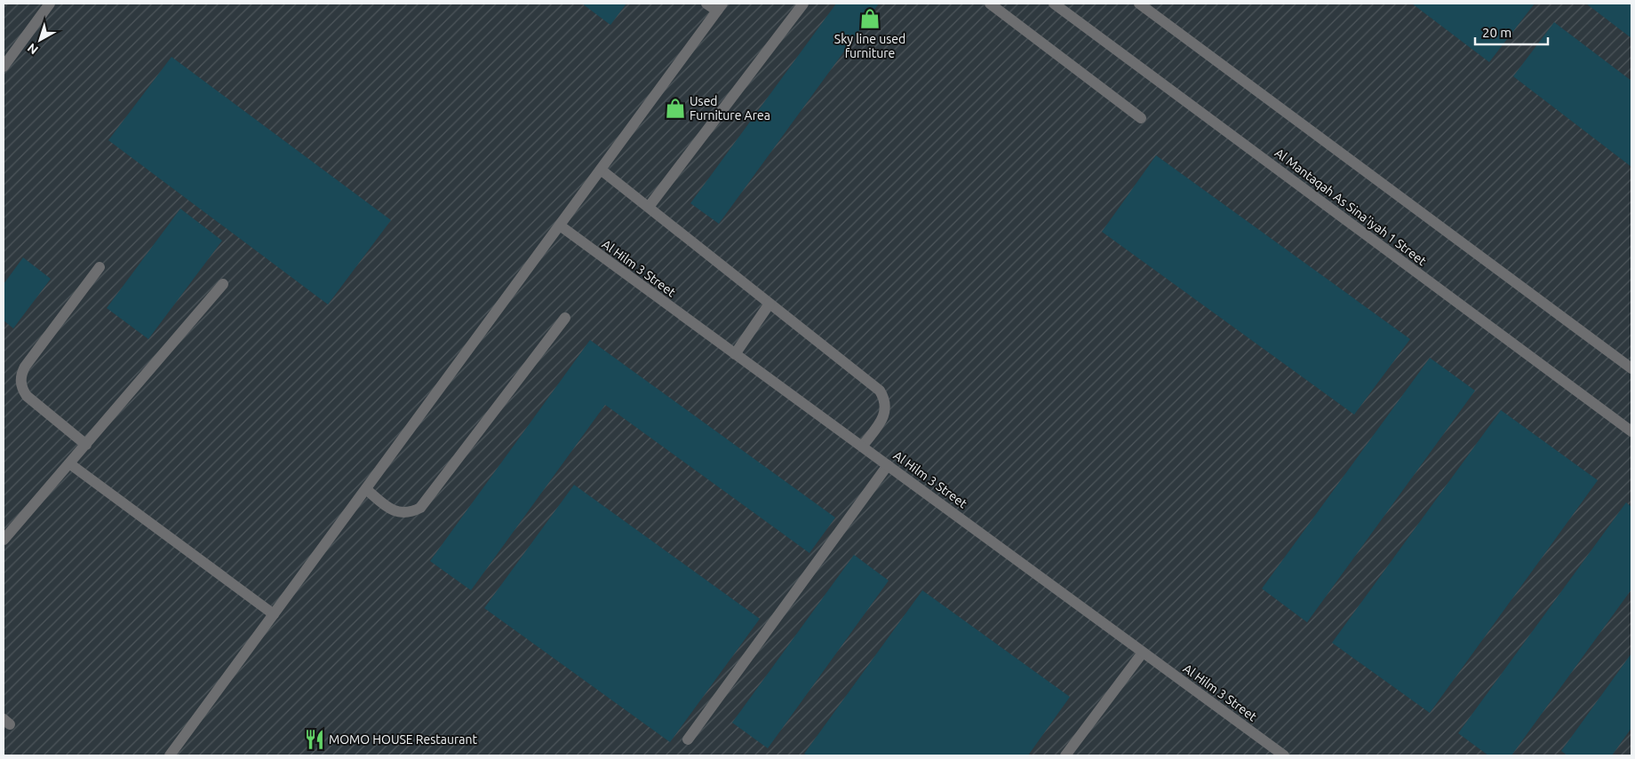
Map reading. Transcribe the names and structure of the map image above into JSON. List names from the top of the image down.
{
  "streets": {
    "street": ["Al Mantaqah As Sina'iyah 1 Street", "Al Hilm 3 Street"]
  },
  "places": {
    "shop": ["Sky line used furniture", "Used Furniture Area"],
    "restaurant": ["MOMO HOUSE Restaurant"]
  },
  "scale_bar": "20 m",
  "north": "bottom left"
}
